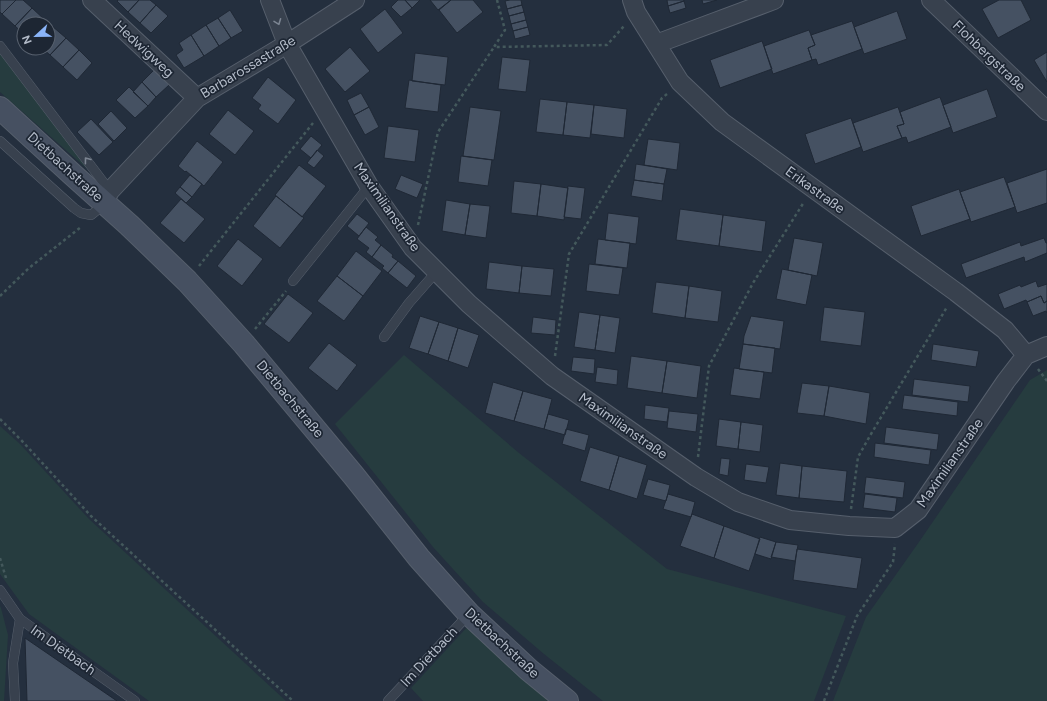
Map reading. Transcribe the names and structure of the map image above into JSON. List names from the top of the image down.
{
  "streets": {
    "main road": ["Dietbachstraße"],
    "street": [
      "Hedwigweg",
      "Flohbergstraße",
      "Barbarossastraße",
      "Erikastraße",
      "Maximilianstraße"
    ],
    "lane": ["Im Dietbach"]
  },
  "crossings": [
    ["Hedwigweg", "Barbarossastraße"],
    ["Barbarossastraße", "Dietbachstraße"],
    ["Barbarossastraße", "Maximilianstraße"],
    ["Dietbachstraße", "Im Dietbach"],
    ["Erikastraße", "Maximilianstraße"]
  ],
  "north": "left"
}
